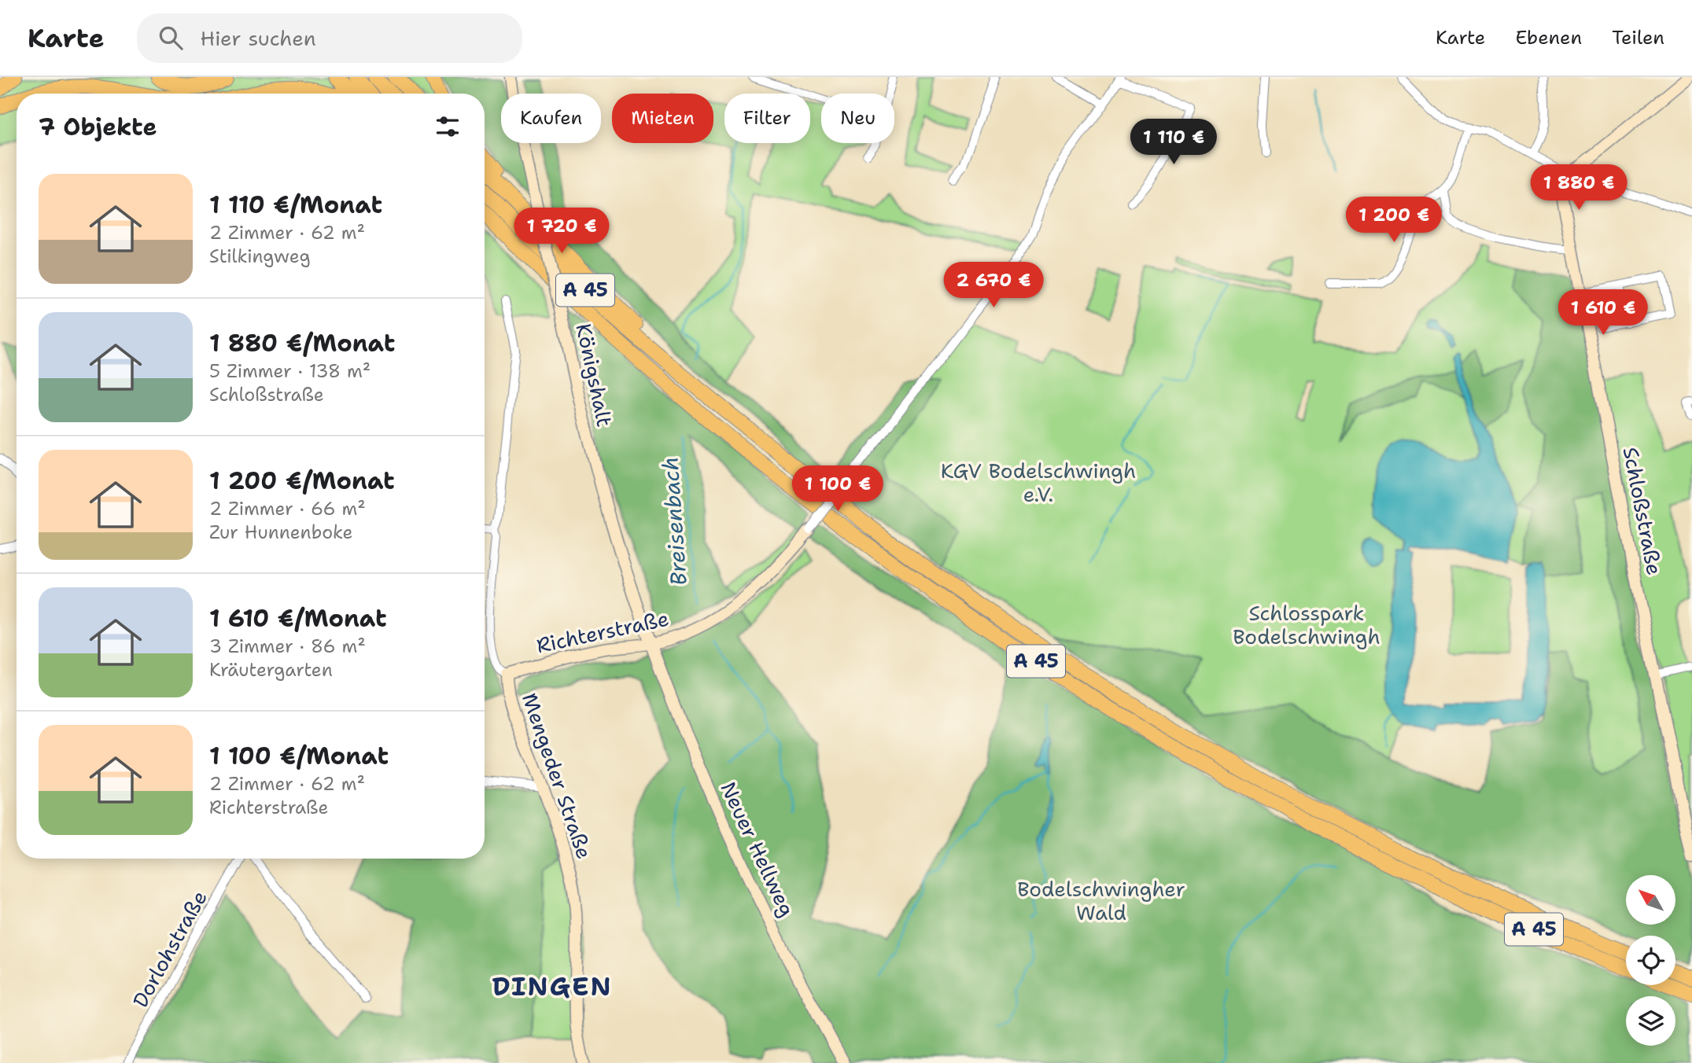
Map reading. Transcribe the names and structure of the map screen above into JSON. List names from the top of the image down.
{
  "streets": {
    "highway": ["A 45"],
    "street": [
      "Königshalt",
      "Schloßstraße",
      "Richterstraße",
      "Mengeder Straße",
      "Neuer Hellweg",
      "Dorlohstraße"
    ]
  },
  "crossings": [
    ["Königshalt", "Richterstraße"],
    ["Königshalt", "Neuer Hellweg"],
    ["Richterstraße", "Mengeder Straße"],
    ["Richterstraße", "Neuer Hellweg"]
  ],
  "districts": ["DINGEN"],
  "water": ["Breisenbach"],
  "parks": ["KGV Bodelschwingh e.V.", "Schlosspark Bodelschwingh", "Bodelschwingher Wald"],
  "north": "top left",
  "page": {
    "header": "Karte",
    "search": "Hier suchen",
    "nav": ["Karte", "Ebenen", "Teilen"],
    "chip": [
      "Kaufen",
      "Mieten",
      "Filter",
      "Neu"
    ],
    "heading": "7 Objekte",
    "price": [
      "1 110 €",
      "1 880 €",
      "1 200 €",
      "1 720 €",
      "2 670 €",
      "1 610 €",
      "1 100 €"
    ],
    "list": [
      {
        "name": "1 110 €/Monat",
        "note": "2 Zimmer · 62 m² · Stilkingweg"
      },
      {
        "name": "1 880 €/Monat",
        "note": "5 Zimmer · 138 m² · Schloßstraße"
      },
      {
        "name": "1 200 €/Monat",
        "note": "2 Zimmer · 66 m² · Zur Hunnenboke"
      },
      {
        "name": "1 610 €/Monat",
        "note": "3 Zimmer · 86 m² · Kräutergarten"
      },
      {
        "name": "1 100 €/Monat",
        "note": "2 Zimmer · 62 m² · Richterstraße"
      }
    ]
  }
}
